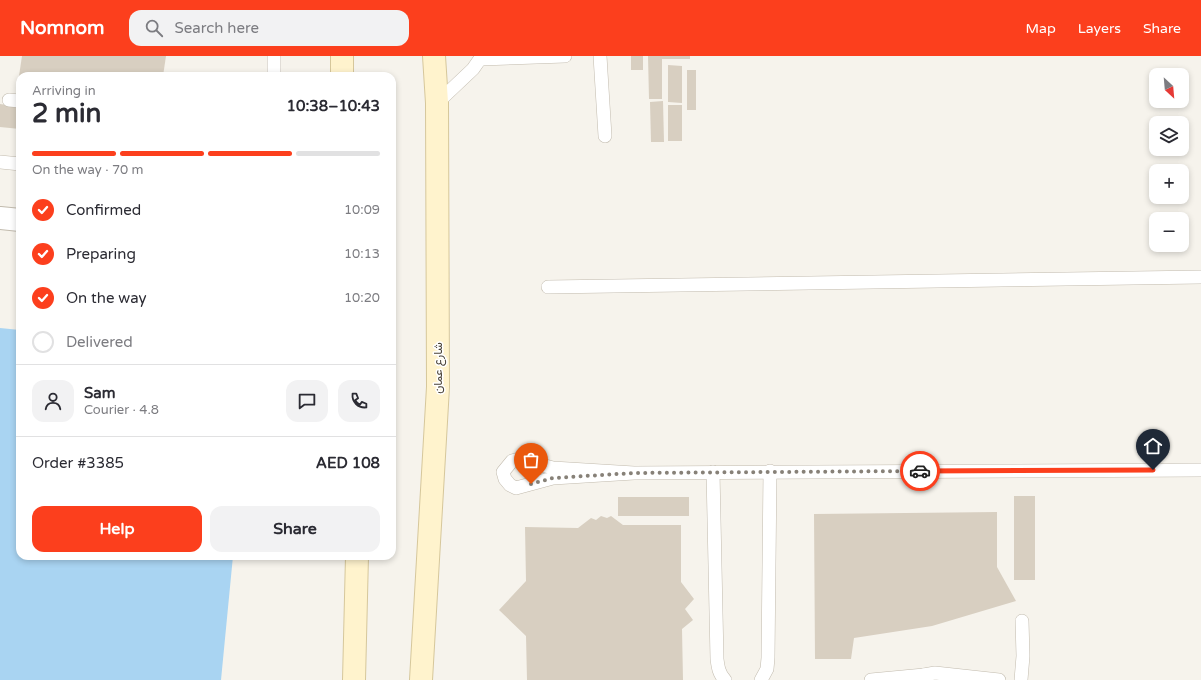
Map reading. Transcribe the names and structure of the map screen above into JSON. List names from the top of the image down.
{
  "streets": {
    "street": ["شارع عمان"]
  },
  "north": "bottom right",
  "page": {
    "header": "Nomnom",
    "search": "Search here",
    "nav": ["Map", "Layers", "Share"],
    "map_buttons": ["+", "−"],
    "heading": ["2 min", "Arriving in", "10:38–10:43"],
    "panel": [
      "Sam",
      "Courier · 4.8",
      "Order #3385",
      "AED 108"
    ],
    "bar": "On the way · 70 m",
    "list": [
      ["Confirmed", "10:09"],
      ["Preparing", "10:13"],
      ["On the way", "10:20"],
      "Delivered"
    ],
    "buttons": ["Help", "Share"]
  }
}
